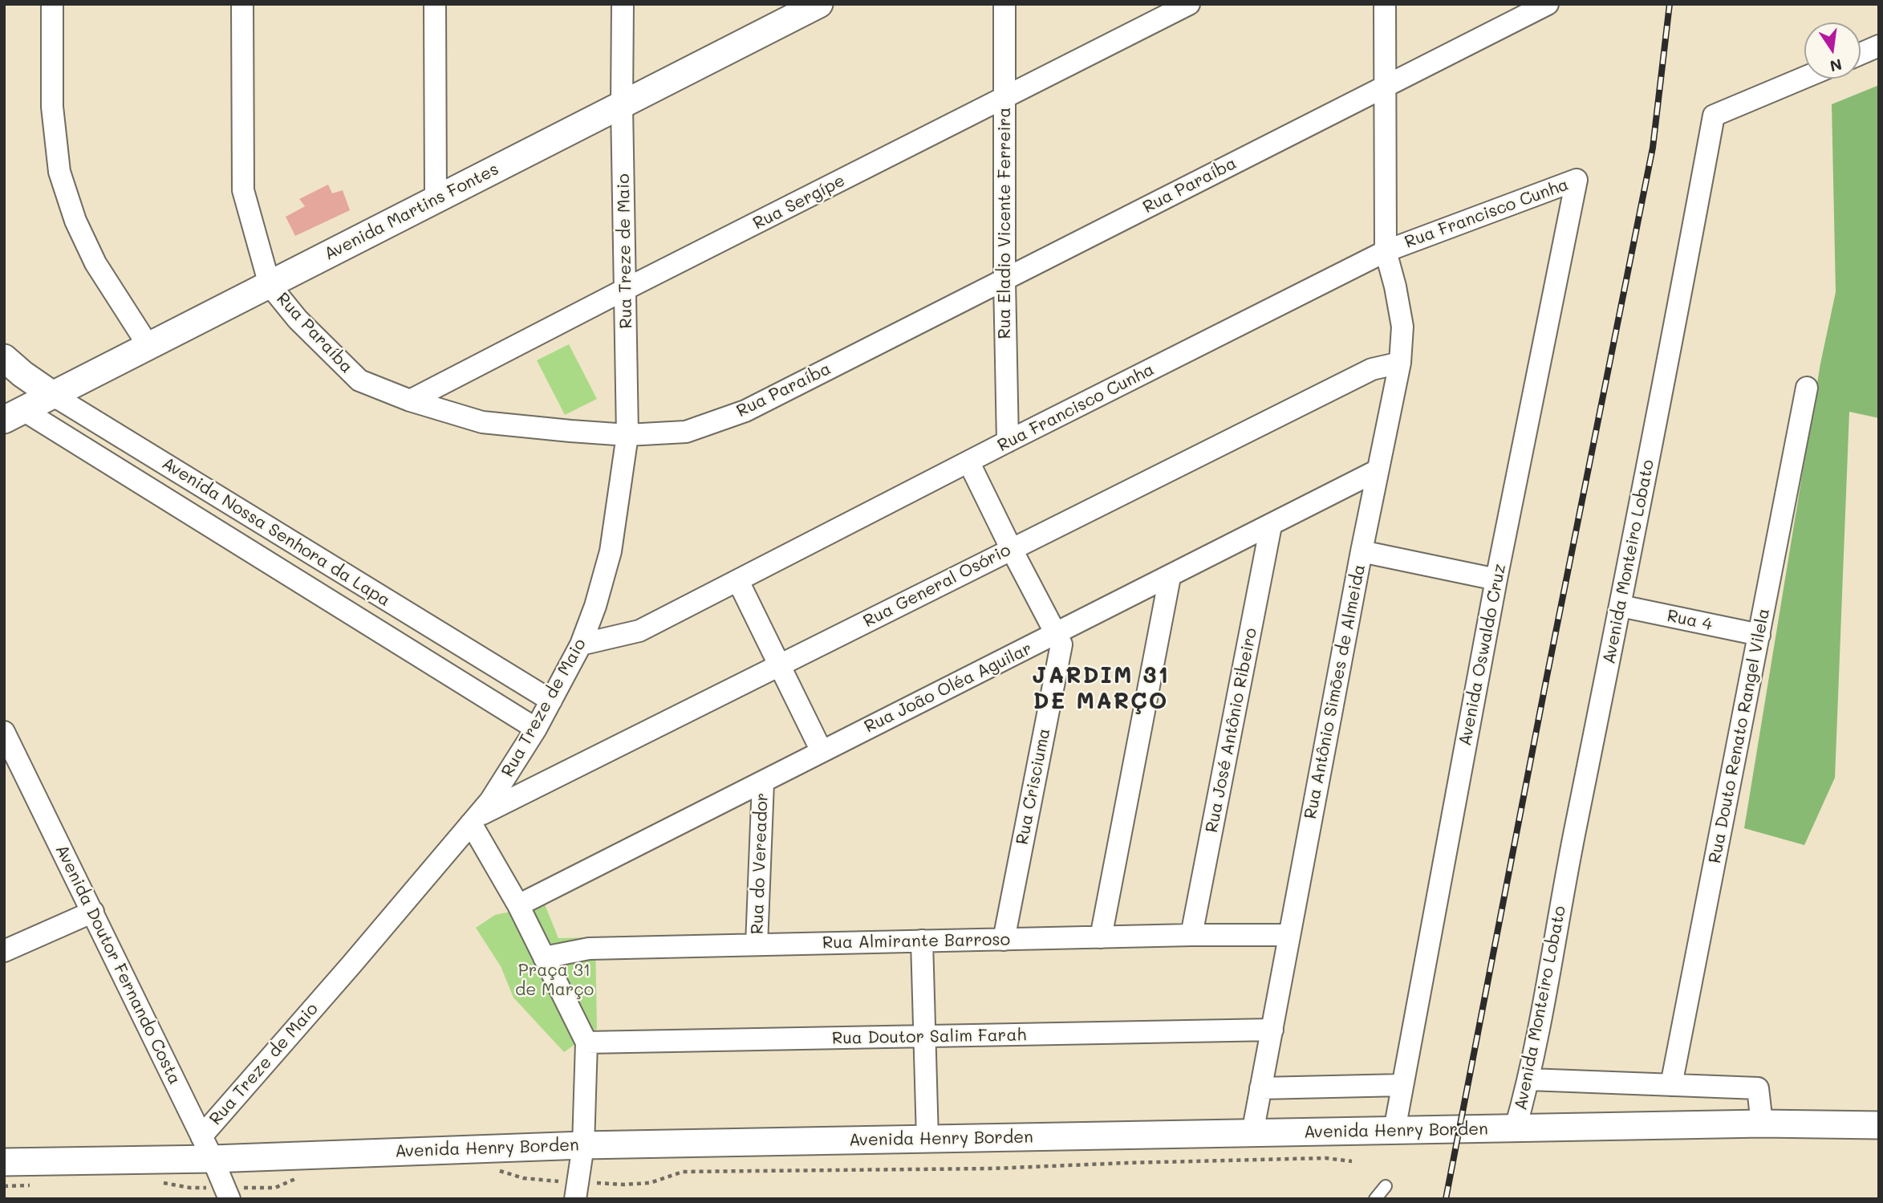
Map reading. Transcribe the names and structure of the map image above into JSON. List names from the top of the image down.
{
  "streets": {
    "street": [
      "Rua Paraíba",
      "Rua Sergípe",
      "Avenida Martins Fontes",
      "Rua Francisco Cunha",
      "Rua Eladio Vicente Ferreira",
      "Rua Treze de Maio",
      "Avenida Nossa Senhora da Lapa",
      "Avenida Monteiro Lobato",
      "Rua General Osório",
      "Rua 4",
      "Avenida Oswaldo Cruz",
      "Rua João Oléa Aguilar",
      "Rua Antônio Simões de Almeida",
      "Rua José Antônio Ribeiro",
      "Rua Douto Renato Rangel Vilela",
      "Rua Crisciuma",
      "Rua do Vereador",
      "Rua Almirante Barroso",
      "Avenida Doutor Fernando Costa",
      "Rua Doutor Salim Farah",
      "Avenida Henry Borden"
    ]
  },
  "crossings": [
    ["Rua Paraíba", "Rua Sergípe"],
    ["Rua Paraíba", "Avenida Martins Fontes"],
    ["Rua Paraíba", "Rua Eladio Vicente Ferreira"],
    ["Rua Paraíba", "Rua Treze de Maio"],
    ["Rua Paraíba", "Rua Antônio Simões de Almeida"],
    ["Rua Sergípe", "Rua Eladio Vicente Ferreira"],
    ["Rua Sergípe", "Rua Treze de Maio"],
    ["Avenida Martins Fontes", "Rua Treze de Maio"],
    ["Avenida Martins Fontes", "Avenida Nossa Senhora da Lapa"],
    ["Rua Francisco Cunha", "Rua Eladio Vicente Ferreira"],
    ["Rua Francisco Cunha", "Rua Treze de Maio"],
    ["Rua Francisco Cunha", "Avenida Oswaldo Cruz"],
    ["Rua Francisco Cunha", "Rua Antônio Simões de Almeida"],
    ["Rua Treze de Maio", "Avenida Nossa Senhora da Lapa"],
    ["Rua Treze de Maio", "Rua General Osório"],
    ["Rua Treze de Maio", "Avenida Doutor Fernando Costa"],
    ["Rua Treze de Maio", "Avenida Henry Borden"],
    ["Avenida Monteiro Lobato", "Rua 4"],
    ["Avenida Monteiro Lobato", "Avenida Henry Borden"],
    ["Rua General Osório", "Rua Antônio Simões de Almeida"],
    ["Rua 4", "Rua Douto Renato Rangel Vilela"],
    ["Avenida Oswaldo Cruz", "Avenida Henry Borden"],
    ["Rua João Oléa Aguilar", "Rua Antônio Simões de Almeida"],
    ["Rua João Oléa Aguilar", "Rua José Antônio Ribeiro"],
    ["Rua João Oléa Aguilar", "Rua Crisciuma"],
    ["Rua João Oléa Aguilar", "Rua do Vereador"],
    ["Rua Antônio Simões de Almeida", "Rua Almirante Barroso"],
    ["Rua Antônio Simões de Almeida", "Rua Doutor Salim Farah"],
    ["Rua Antônio Simões de Almeida", "Avenida Henry Borden"],
    ["Rua José Antônio Ribeiro", "Rua Almirante Barroso"],
    ["Rua Crisciuma", "Rua Almirante Barroso"],
    ["Rua do Vereador", "Rua Almirante Barroso"],
    ["Avenida Doutor Fernando Costa", "Avenida Henry Borden"]
  ],
  "districts": ["JARDIM 31 DE MARÇO"],
  "parks": ["Praça 31 de Março"],
  "north": "bottom"
}
